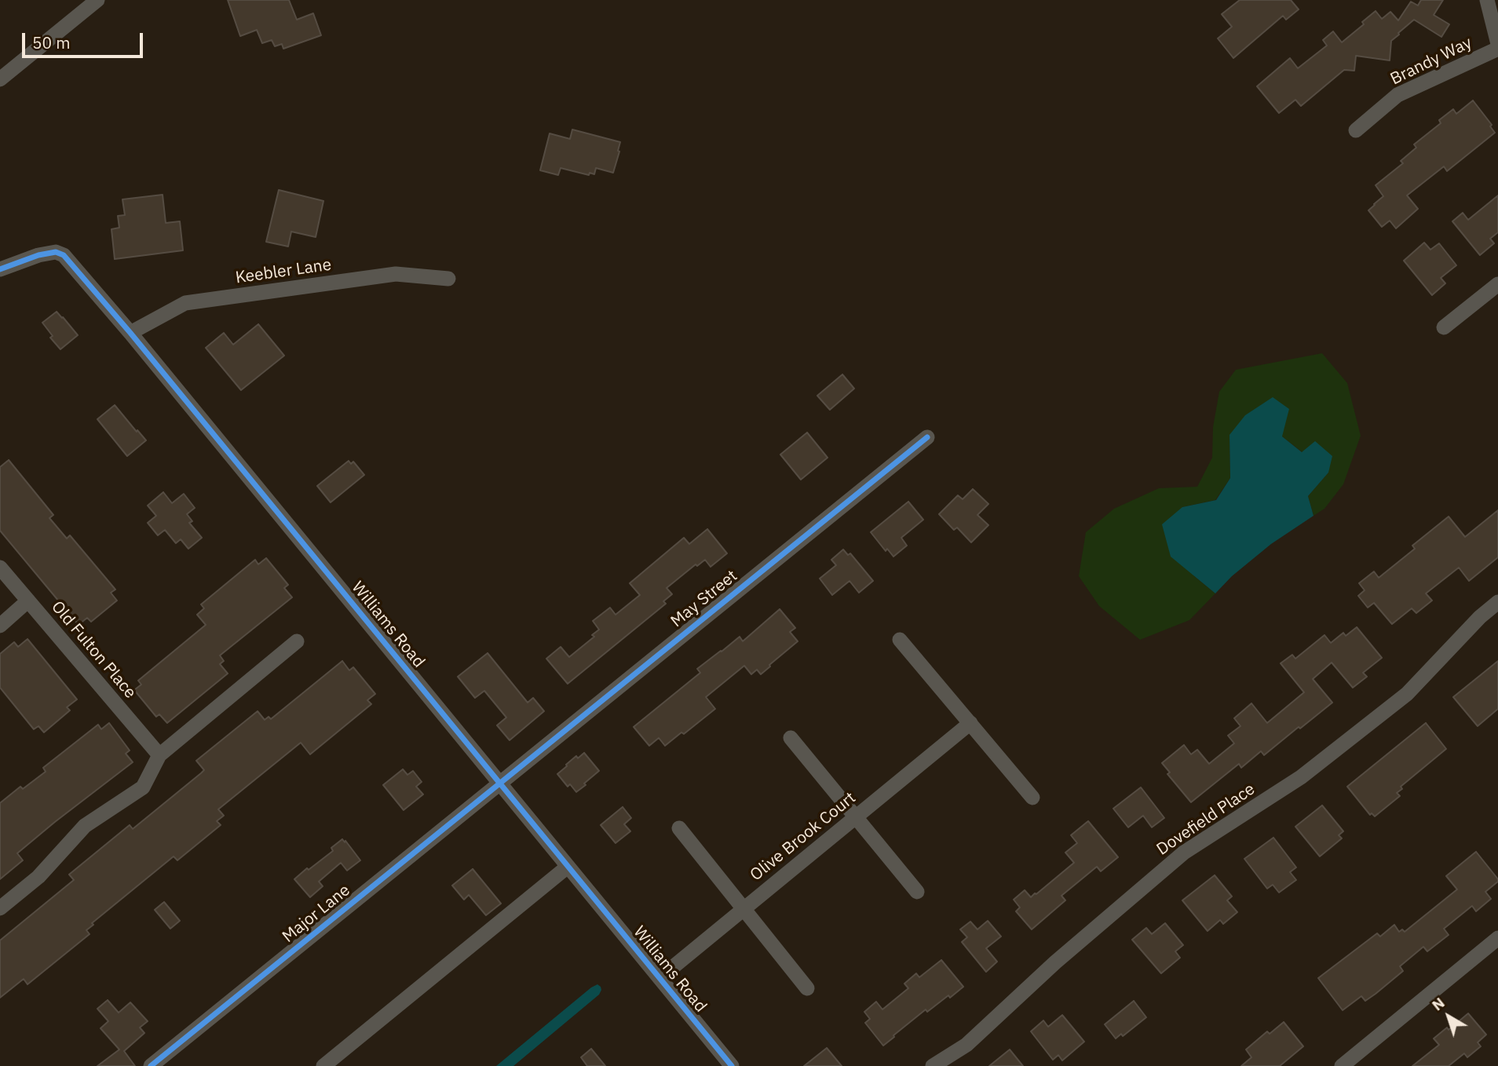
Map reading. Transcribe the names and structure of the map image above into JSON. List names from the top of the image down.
{
  "streets": {
    "street": [
      "Brandy Way",
      "Keebler Lane",
      "May Street",
      "Williams Road",
      "Old Fulton Place",
      "Dovefield Place",
      "Olive Brook Court",
      "Major Lane"
    ]
  },
  "crossings": [
    ["Keebler Lane", "Williams Road"],
    ["May Street", "Williams Road"],
    ["May Street", "Major Lane"],
    ["Williams Road", "Olive Brook Court"],
    ["Williams Road", "Major Lane"]
  ],
  "scale_bar": "50 m",
  "north": "top left"
}
